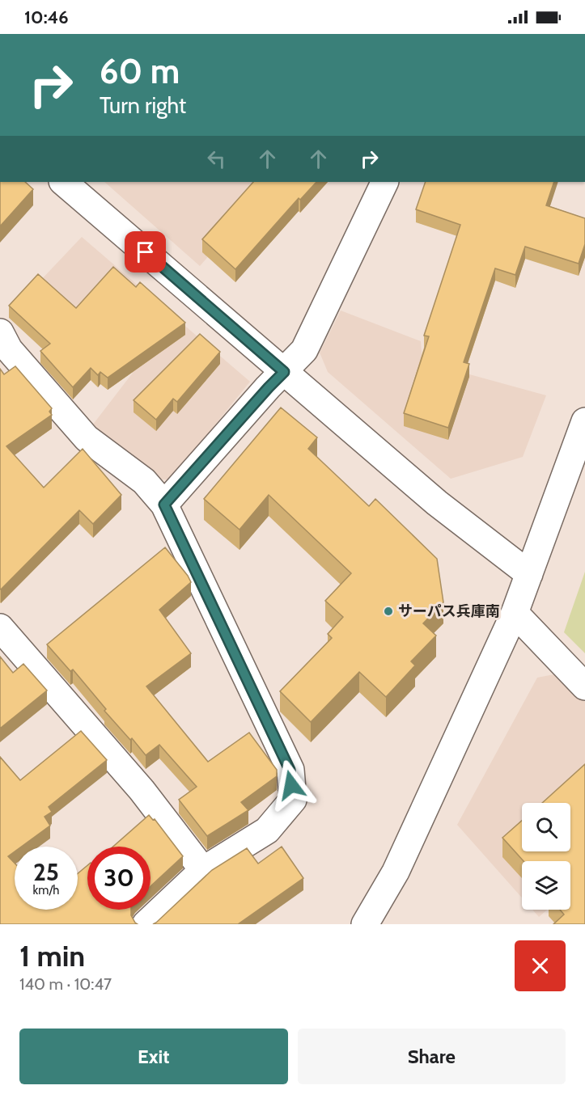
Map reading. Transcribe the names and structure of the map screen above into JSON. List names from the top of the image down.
{
  "places": ["サーパス兵庫南"],
  "page": {
    "status": "10:46",
    "turn": ["60 m", "Turn right"],
    "speed": "25 km/h",
    "limit": "30",
    "heading": ["1 min", "140 m · 10:47"],
    "buttons": ["Exit", "Share"]
  }
}
